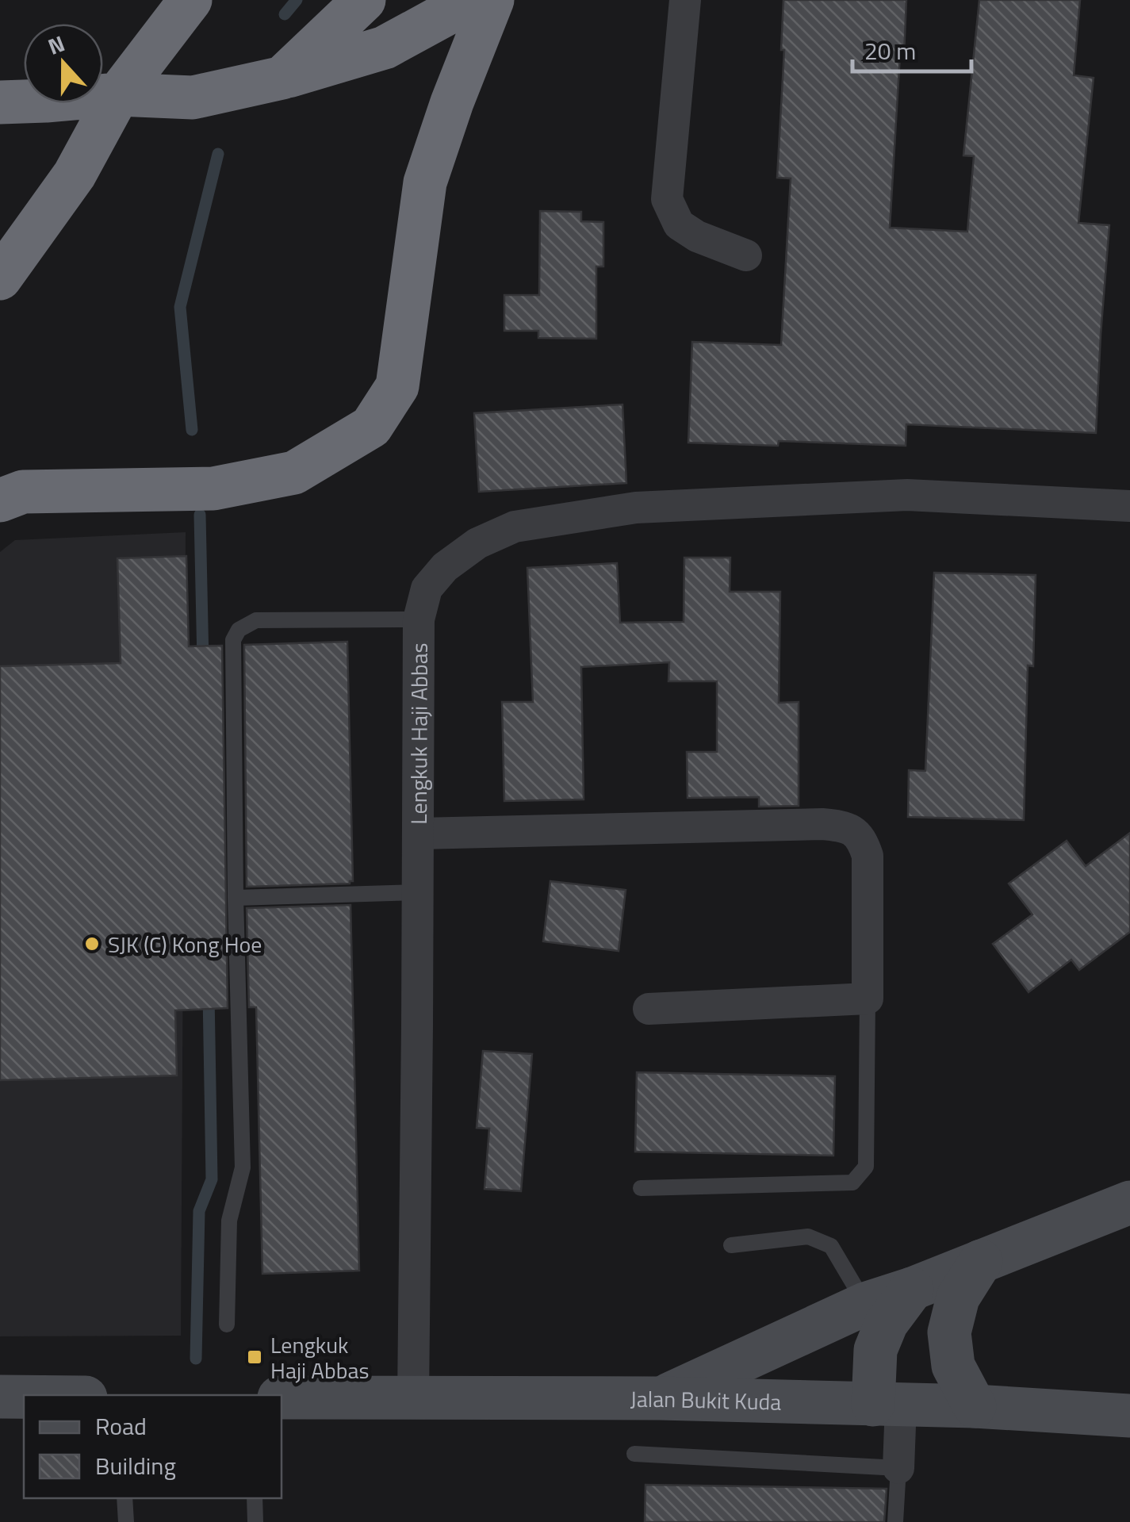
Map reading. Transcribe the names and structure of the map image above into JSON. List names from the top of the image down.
{
  "streets": {
    "street": ["Lengkuk Haji Abbas", "Jalan Bukit Kuda"]
  },
  "crossings": [
    ["Lengkuk Haji Abbas", "Jalan Bukit Kuda"]
  ],
  "places": {
    "other": ["SJK (C) Kong Hoe"],
    "transit": ["Lengkuk Haji Abbas"]
  },
  "legend": ["Road", "Building"],
  "scale_bar": "20 m",
  "north": "top"
}
